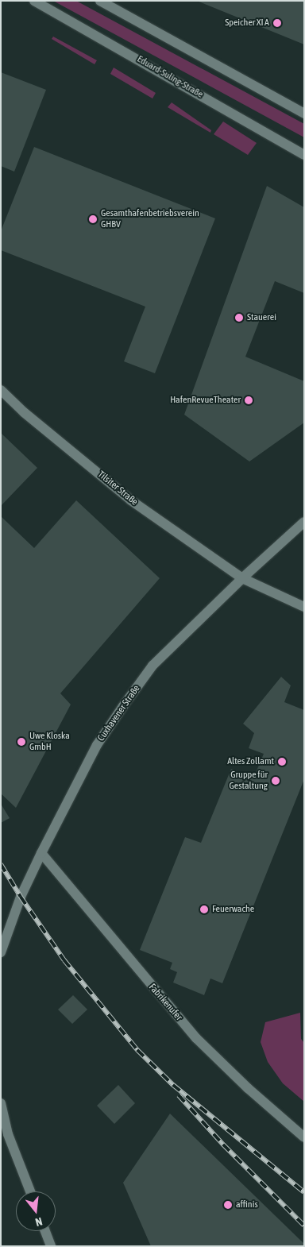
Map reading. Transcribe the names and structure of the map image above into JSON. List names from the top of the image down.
{
  "streets": {
    "street": [
      "Eduard-Suling-Straße",
      "Tilsiter Straße",
      "Cuxhavener Straße",
      "Fabrikenufer"
    ]
  },
  "crossings": [
    ["Tilsiter Straße", "Cuxhavener Straße"],
    ["Cuxhavener Straße", "Fabrikenufer"]
  ],
  "places": [
    "Speicher XI A",
    "Gesamthafenbetriebsverein GHBV",
    "Stauerei",
    "HafenRevueTheater",
    "Uwe Kloska GmbH",
    "Altes Zollamt",
    "Gruppe für Gestaltung",
    "Feuerwache",
    "affinis"
  ],
  "north": "bottom"
}
